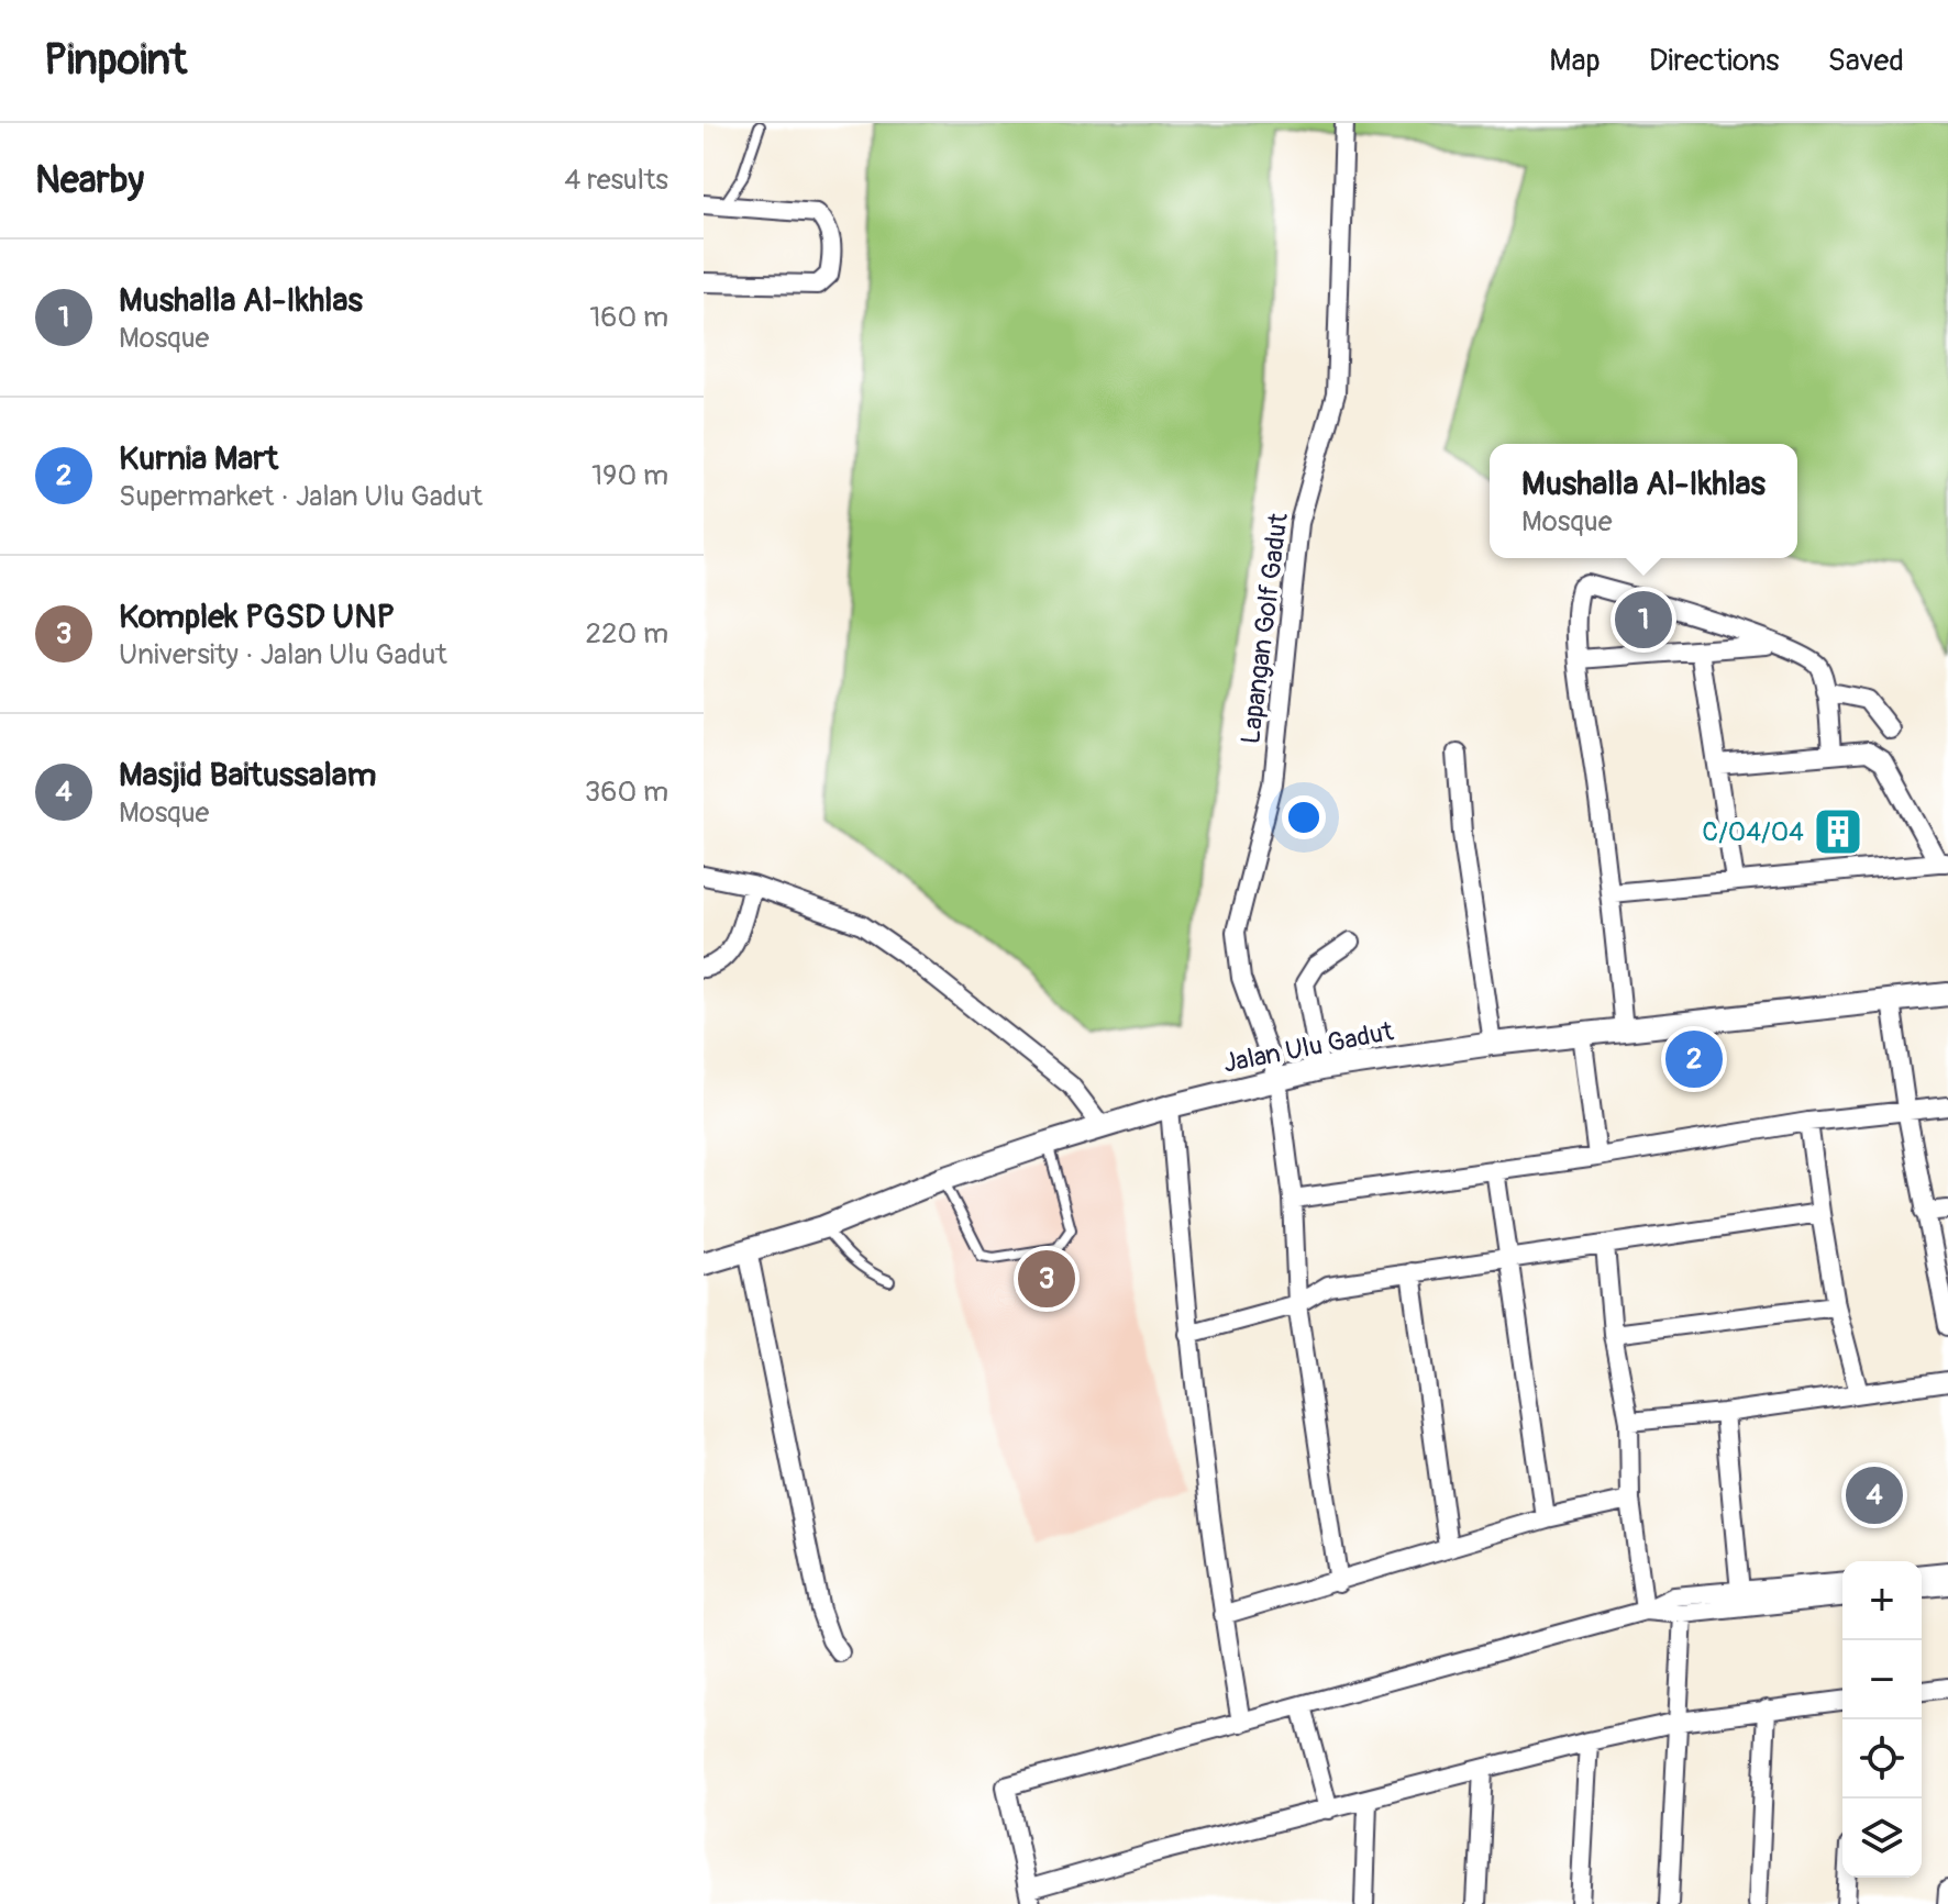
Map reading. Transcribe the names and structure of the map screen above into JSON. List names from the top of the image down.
{
  "streets": {
    "street": ["Lapangan Golf Gadut", "Jalan Ulu Gadut"]
  },
  "crossings": [
    ["Lapangan Golf Gadut", "Jalan Ulu Gadut"]
  ],
  "places": {
    "building": ["C/04/04"]
  },
  "page": {
    "header": "Pinpoint",
    "nav": ["Map", "Directions", "Saved"],
    "heading": ["Nearby", "4 results"],
    "list": [
      {
        "mark": "1",
        "name": "Mushalla Al-Ikhlas",
        "note": "Mosque",
        "value": "160 m"
      },
      {
        "mark": "2",
        "name": "Kurnia Mart",
        "note": "Supermarket · Jalan Ulu Gadut",
        "value": "190 m"
      },
      {
        "mark": "3",
        "name": "Komplek PGSD UNP",
        "note": "University · Jalan Ulu Gadut",
        "value": "220 m"
      },
      {
        "mark": "4",
        "name": "Masjid Baitussalam",
        "note": "Mosque",
        "value": "360 m"
      }
    ],
    "popup": ["Mushalla Al-Ikhlas", "Mosque"],
    "pins": [
      "1",
      "2",
      "3",
      "4"
    ],
    "map_buttons": ["+", "−"]
  }
}
